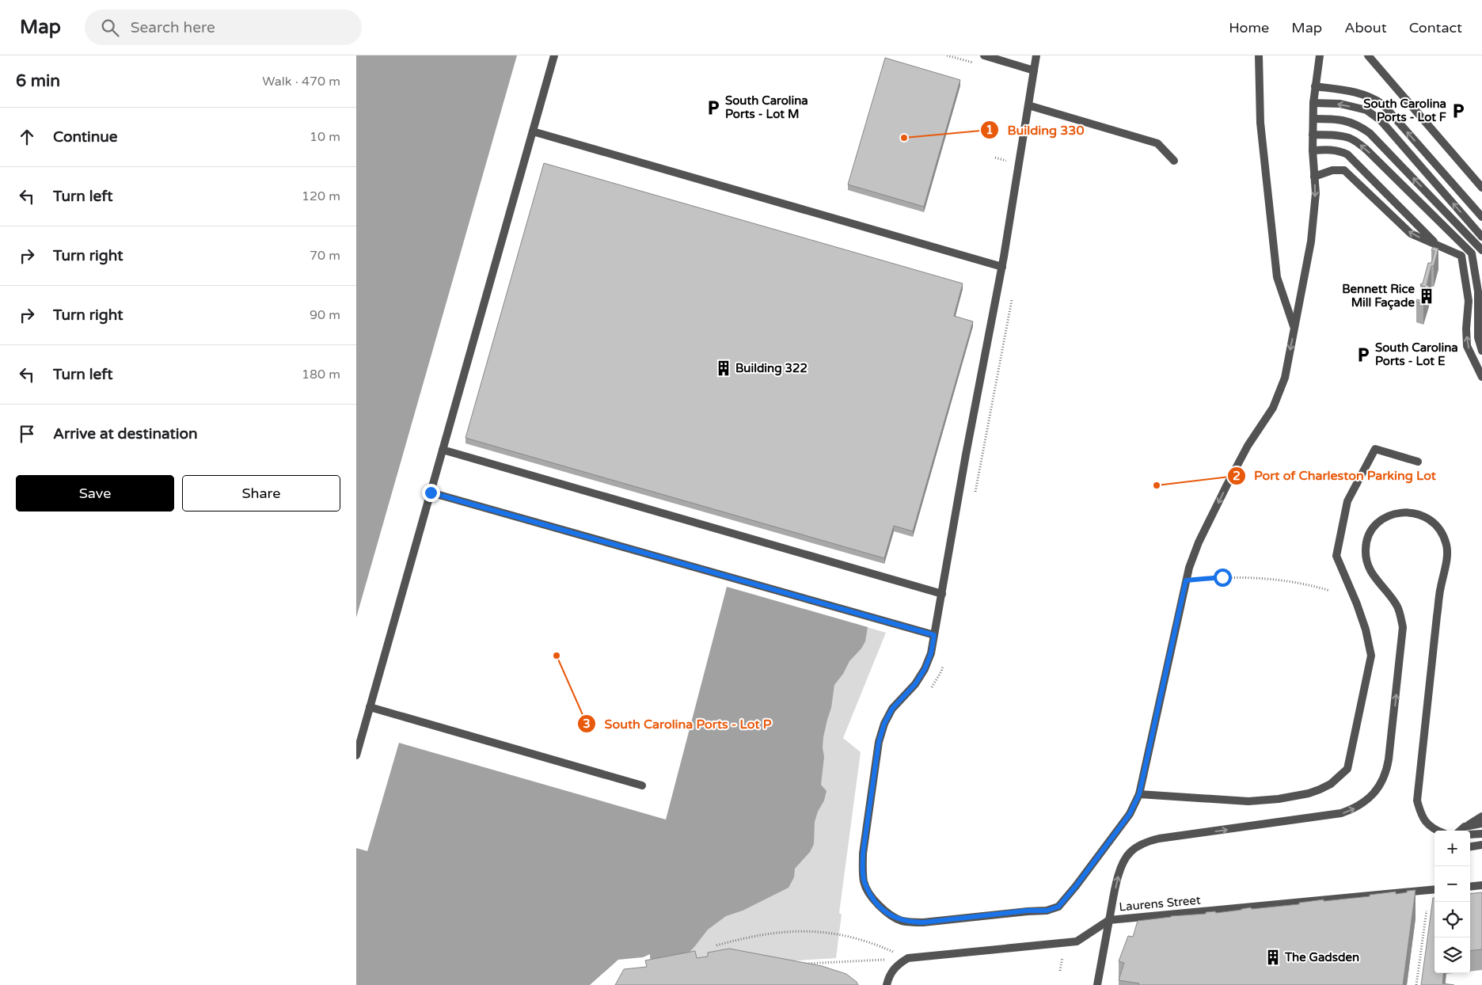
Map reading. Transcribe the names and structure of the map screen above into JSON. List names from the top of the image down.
{
  "streets": {
    "street": ["Laurens Street"]
  },
  "places": {
    "parking": ["South Carolina Ports - Lot M", "South Carolina Ports - Lot F", "South Carolina Ports - Lot E"],
    "other": ["Building 330", "Port of Charleston Parking Lot", "South Carolina Ports - Lot P"],
    "building": ["Bennett Rice Mill Façade", "Building 322", "The Gadsden"]
  },
  "page": {
    "header": "Map",
    "search": "Search here",
    "nav": [
      "Home",
      "Map",
      "About",
      "Contact"
    ],
    "heading": ["6 min", "Walk · 470 m"],
    "list": [
      ["Continue", "10 m"],
      ["Turn left", "120 m"],
      ["Turn right", "70 m"],
      ["Turn right", "90 m"],
      ["Turn left", "180 m"],
      "Arrive at destination"
    ],
    "buttons": ["Save", "Share"],
    "map_buttons": ["+", "−"]
  }
}
